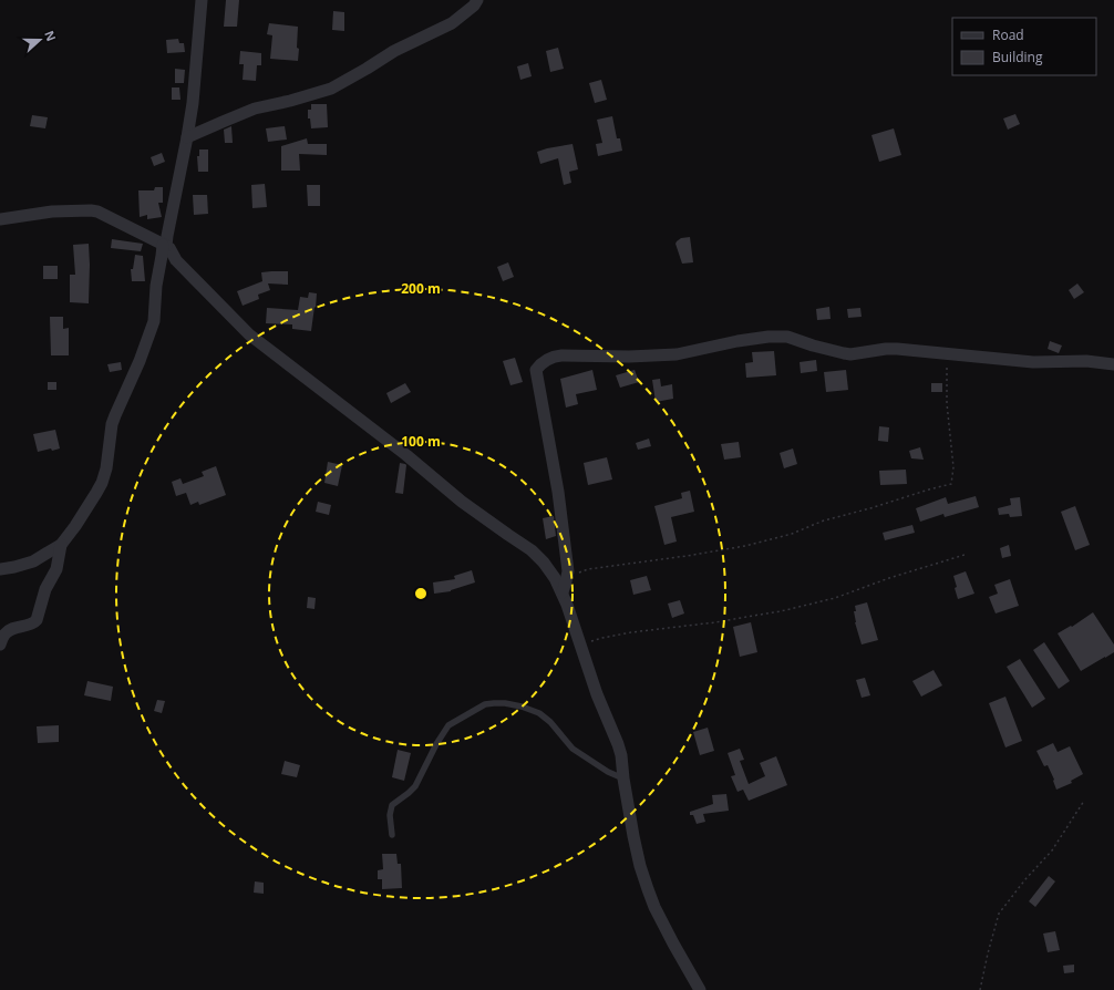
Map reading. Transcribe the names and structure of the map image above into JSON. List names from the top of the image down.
{
  "legend": ["Road", "Building"],
  "north": "right",
  "rings": ["200 m", "100 m"]
}
